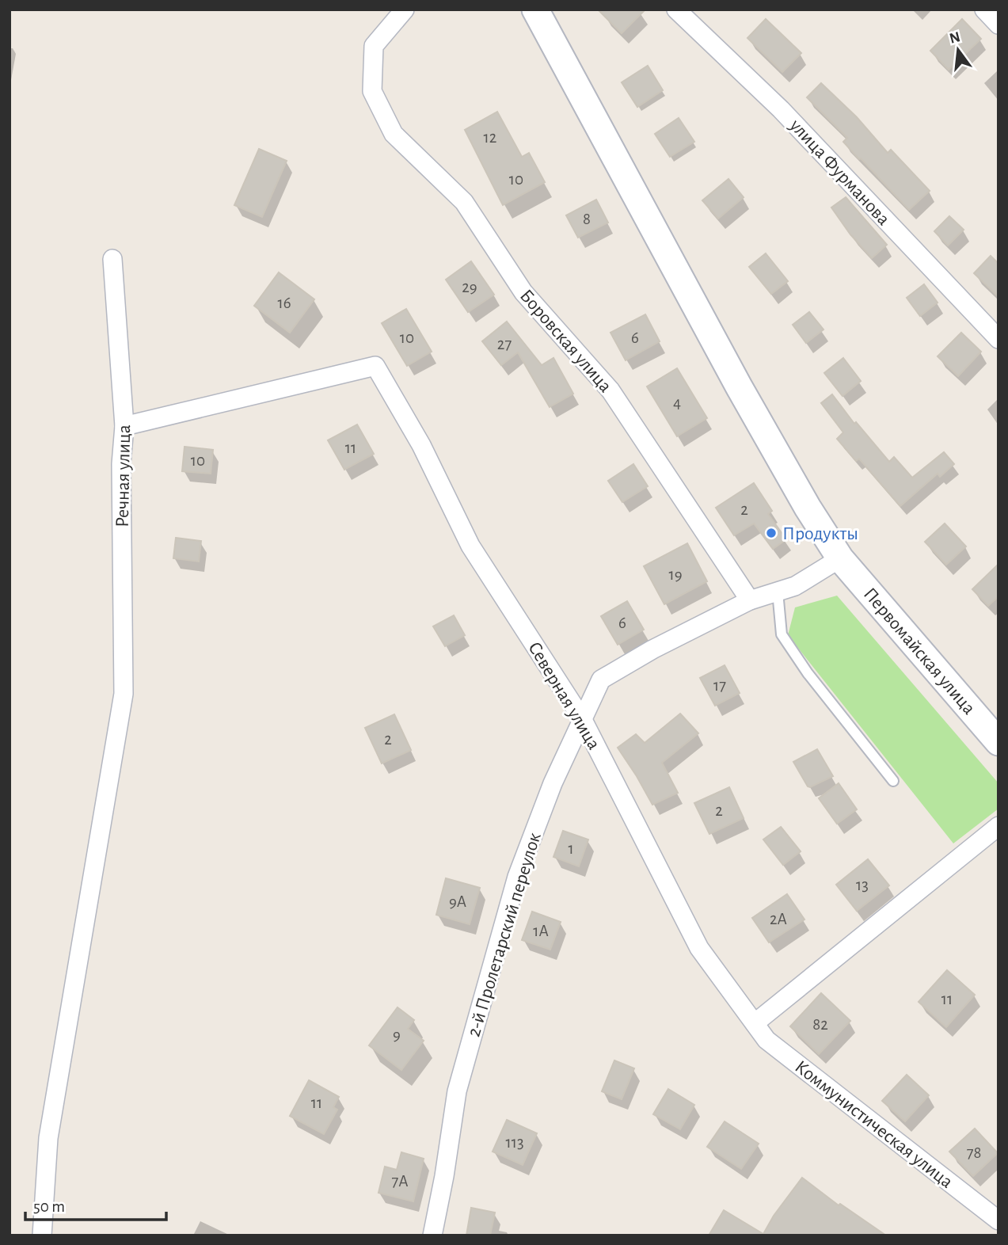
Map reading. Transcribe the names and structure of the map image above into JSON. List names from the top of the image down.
{
  "streets": {
    "main road": ["Первомайская улица"],
    "street": [
      "улица Фурманова",
      "Боровская улица",
      "Речная улица",
      "Северная улица",
      "2-й Пролетарский переулок",
      "Коммунистическая улица"
    ]
  },
  "crossings": [
    ["Боровская улица", "2-й Пролетарский переулок"],
    ["Речная улица", "Северная улица"],
    ["Первомайская улица", "2-й Пролетарский переулок"],
    ["Северная улица", "2-й Пролетарский переулок"],
    ["Северная улица", "Коммунистическая улица"]
  ],
  "places": ["Продукты"],
  "house_numbers": [
    "12",
    "10",
    "8",
    "29",
    "16",
    "10",
    "6",
    "27",
    "4",
    "11",
    "10",
    "2",
    "19",
    "6",
    "17",
    "2",
    "2",
    "1",
    "13",
    "9А",
    "2А",
    "1А",
    "11",
    "82",
    "9",
    "11",
    "113",
    "78",
    "7А"
  ],
  "scale_bar": "50 m",
  "north": "top"
}
